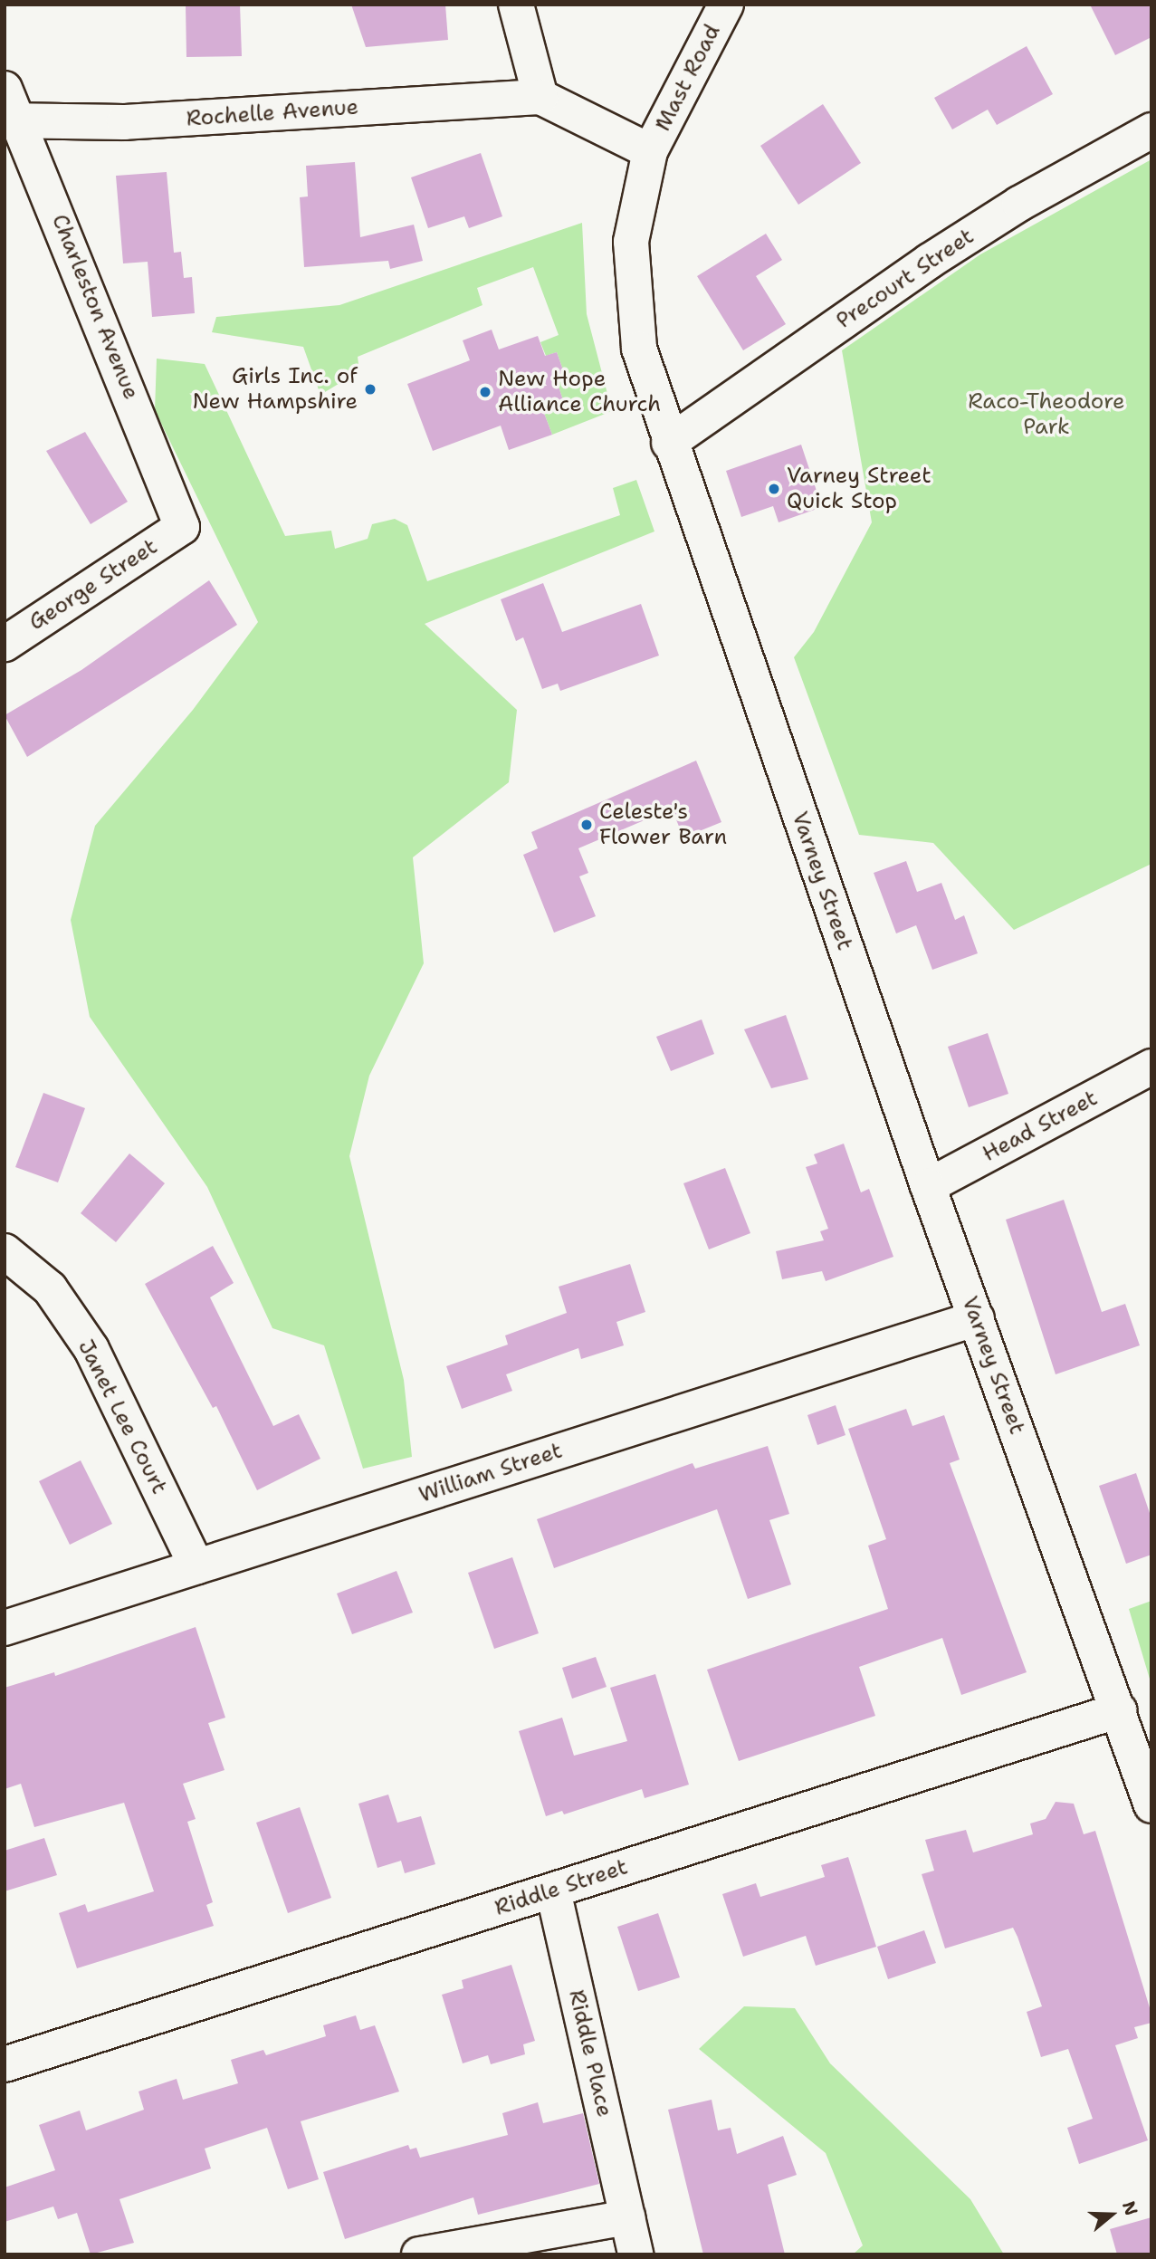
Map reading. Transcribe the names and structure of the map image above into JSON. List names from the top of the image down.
{
  "streets": {
    "street": [
      "Mast Road",
      "Rochelle Avenue",
      "Precourt Street",
      "Charleston Avenue",
      "George Street",
      "Varney Street",
      "Head Street",
      "Janet Lee Court",
      "William Street",
      "Riddle Street",
      "Riddle Place"
    ]
  },
  "crossings": [
    ["Mast Road", "Varney Street"],
    ["Rochelle Avenue", "Charleston Avenue"],
    ["Precourt Street", "Varney Street"],
    ["Charleston Avenue", "George Street"],
    ["Varney Street", "Head Street"],
    ["Varney Street", "William Street"],
    ["Varney Street", "Riddle Street"],
    ["Janet Lee Court", "William Street"],
    ["Riddle Street", "Riddle Place"]
  ],
  "parks": ["Raco-Theodore Park"],
  "places": [
    "Girls Inc. of New Hampshire",
    "New Hope Alliance Church",
    "Varney Street Quick Stop",
    "Celeste's Flower Barn"
  ],
  "north": "right"
}
